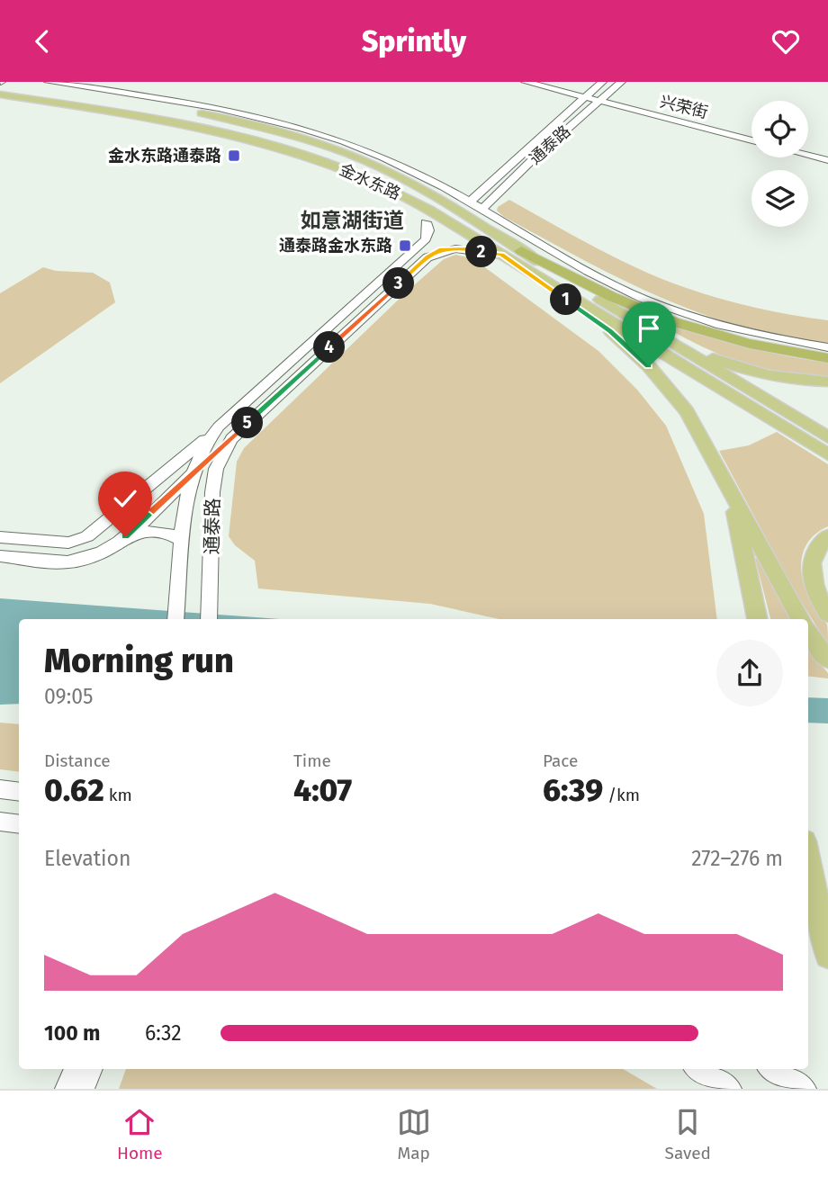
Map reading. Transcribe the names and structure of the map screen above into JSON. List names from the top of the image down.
{
  "streets": {
    "main road": ["金水东路"],
    "street": ["兴荣街", "通泰路"]
  },
  "crossings": [
    ["兴荣街", "通泰路"],
    ["通泰路", "金水东路"]
  ],
  "districts": ["如意湖街道"],
  "places": {
    "transit": ["金水东路通泰路", "通泰路金水东路"]
  },
  "page": {
    "header": "Sprintly",
    "pins": [
      "2",
      "3",
      "1",
      "4",
      "5"
    ],
    "heading": ["Morning run", "09:05"],
    "stats": [
      ["Distance", "0.62 km"],
      ["Time", "4:07"],
      ["Pace", "6:39 /km"]
    ],
    "chart": ["Elevation", "272–276 m"],
    "list": [
      {
        "name": "100 m",
        "note": "6:32"
      }
    ],
    "tabs": ["Home", "Map", "Saved"]
  }
}
